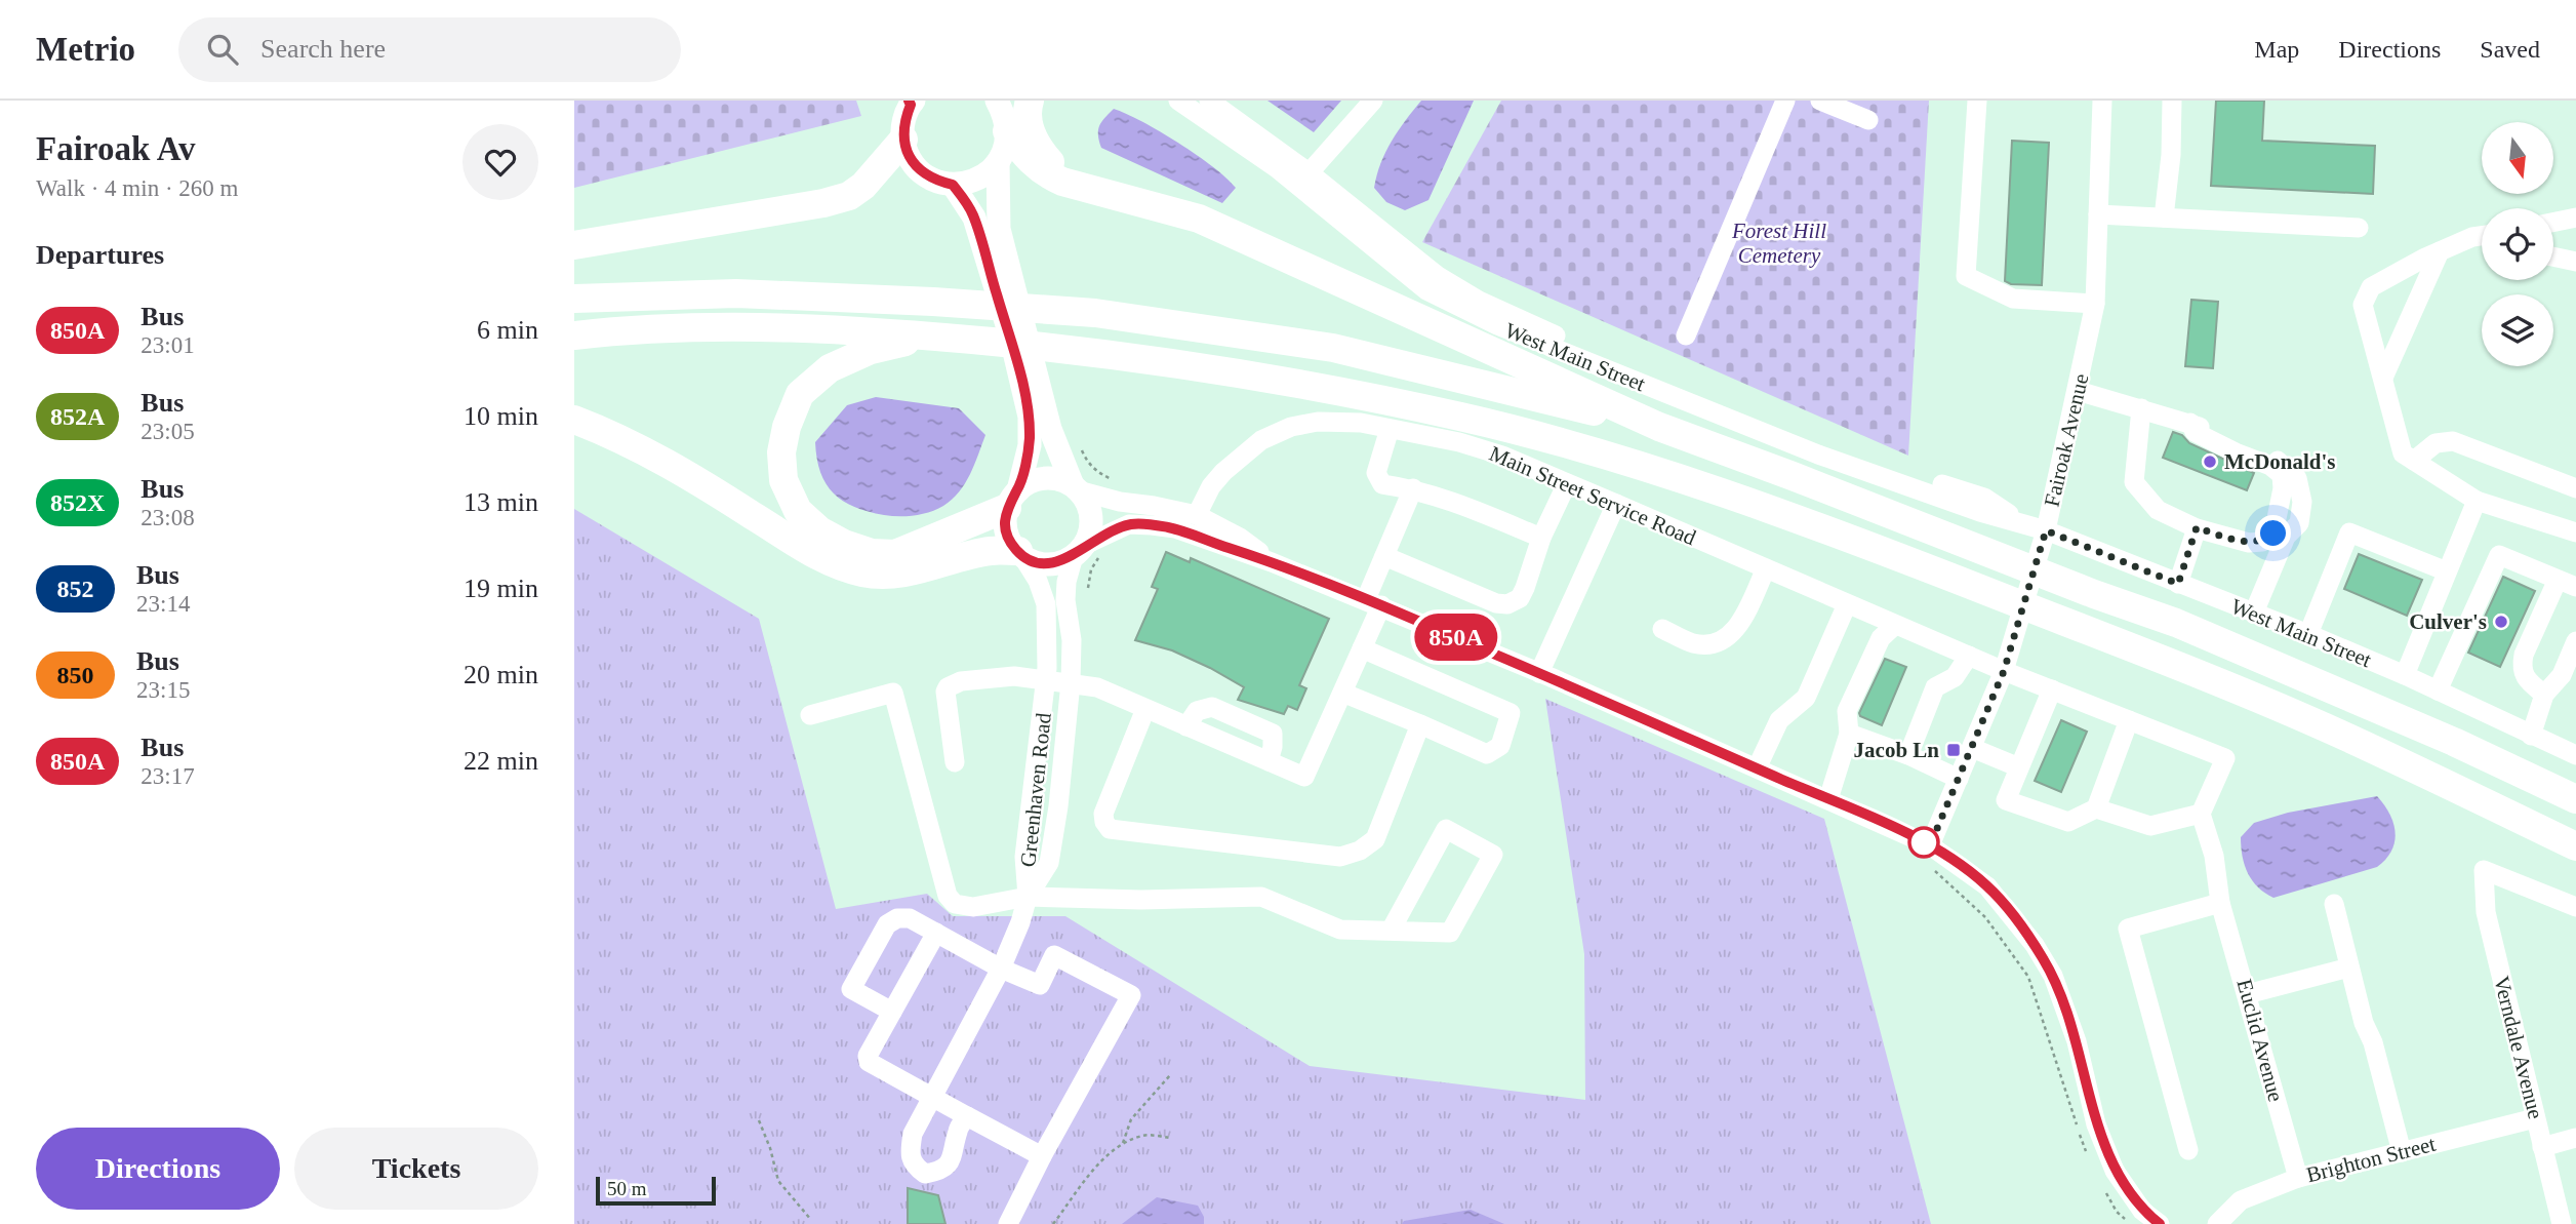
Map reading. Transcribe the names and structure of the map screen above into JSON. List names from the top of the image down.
{
  "streets": {
    "main road": ["Greenhaven Road"],
    "street": [
      "West Main Street",
      "Fairoak Avenue",
      "Main Street Service Road",
      "Euclid Avenue",
      "Verndale Avenue",
      "Brighton Street"
    ]
  },
  "crossings": [
    ["West Main Street", "Fairoak Avenue"],
    ["Fairoak Avenue", "Main Street Service Road"],
    ["Main Street Service Road", "Euclid Avenue"],
    ["Euclid Avenue", "Brighton Street"],
    ["Verndale Avenue", "Brighton Street"]
  ],
  "parks": ["Forest Hill Cemetery"],
  "places": {
    "other": ["McDonald's", "Culver's"],
    "transit": ["Jacob Ln"]
  },
  "lines": ["bus line 850A"],
  "scale_bar": "50 m",
  "north": "bottom",
  "page": {
    "header": "Metrio",
    "search": "Search here",
    "nav": ["Map", "Directions", "Saved"],
    "heading": [
      ["Fairoak Av", "Walk · 4 min · 260 m"],
      "Departures"
    ],
    "on_map": "850A",
    "list": [
      {
        "mark": "850A",
        "name": "Bus",
        "note": "23:01",
        "value": "6 min"
      },
      {
        "mark": "852A",
        "name": "Bus",
        "note": "23:05",
        "value": "10 min"
      },
      {
        "mark": "852X",
        "name": "Bus",
        "note": "23:08",
        "value": "13 min"
      },
      {
        "mark": "852",
        "name": "Bus",
        "note": "23:14",
        "value": "19 min"
      },
      {
        "mark": "850",
        "name": "Bus",
        "note": "23:15",
        "value": "20 min"
      },
      {
        "mark": "850A",
        "name": "Bus",
        "note": "23:17",
        "value": "22 min"
      }
    ],
    "buttons": ["Directions", "Tickets"],
    "scale": "50 m"
  }
}
